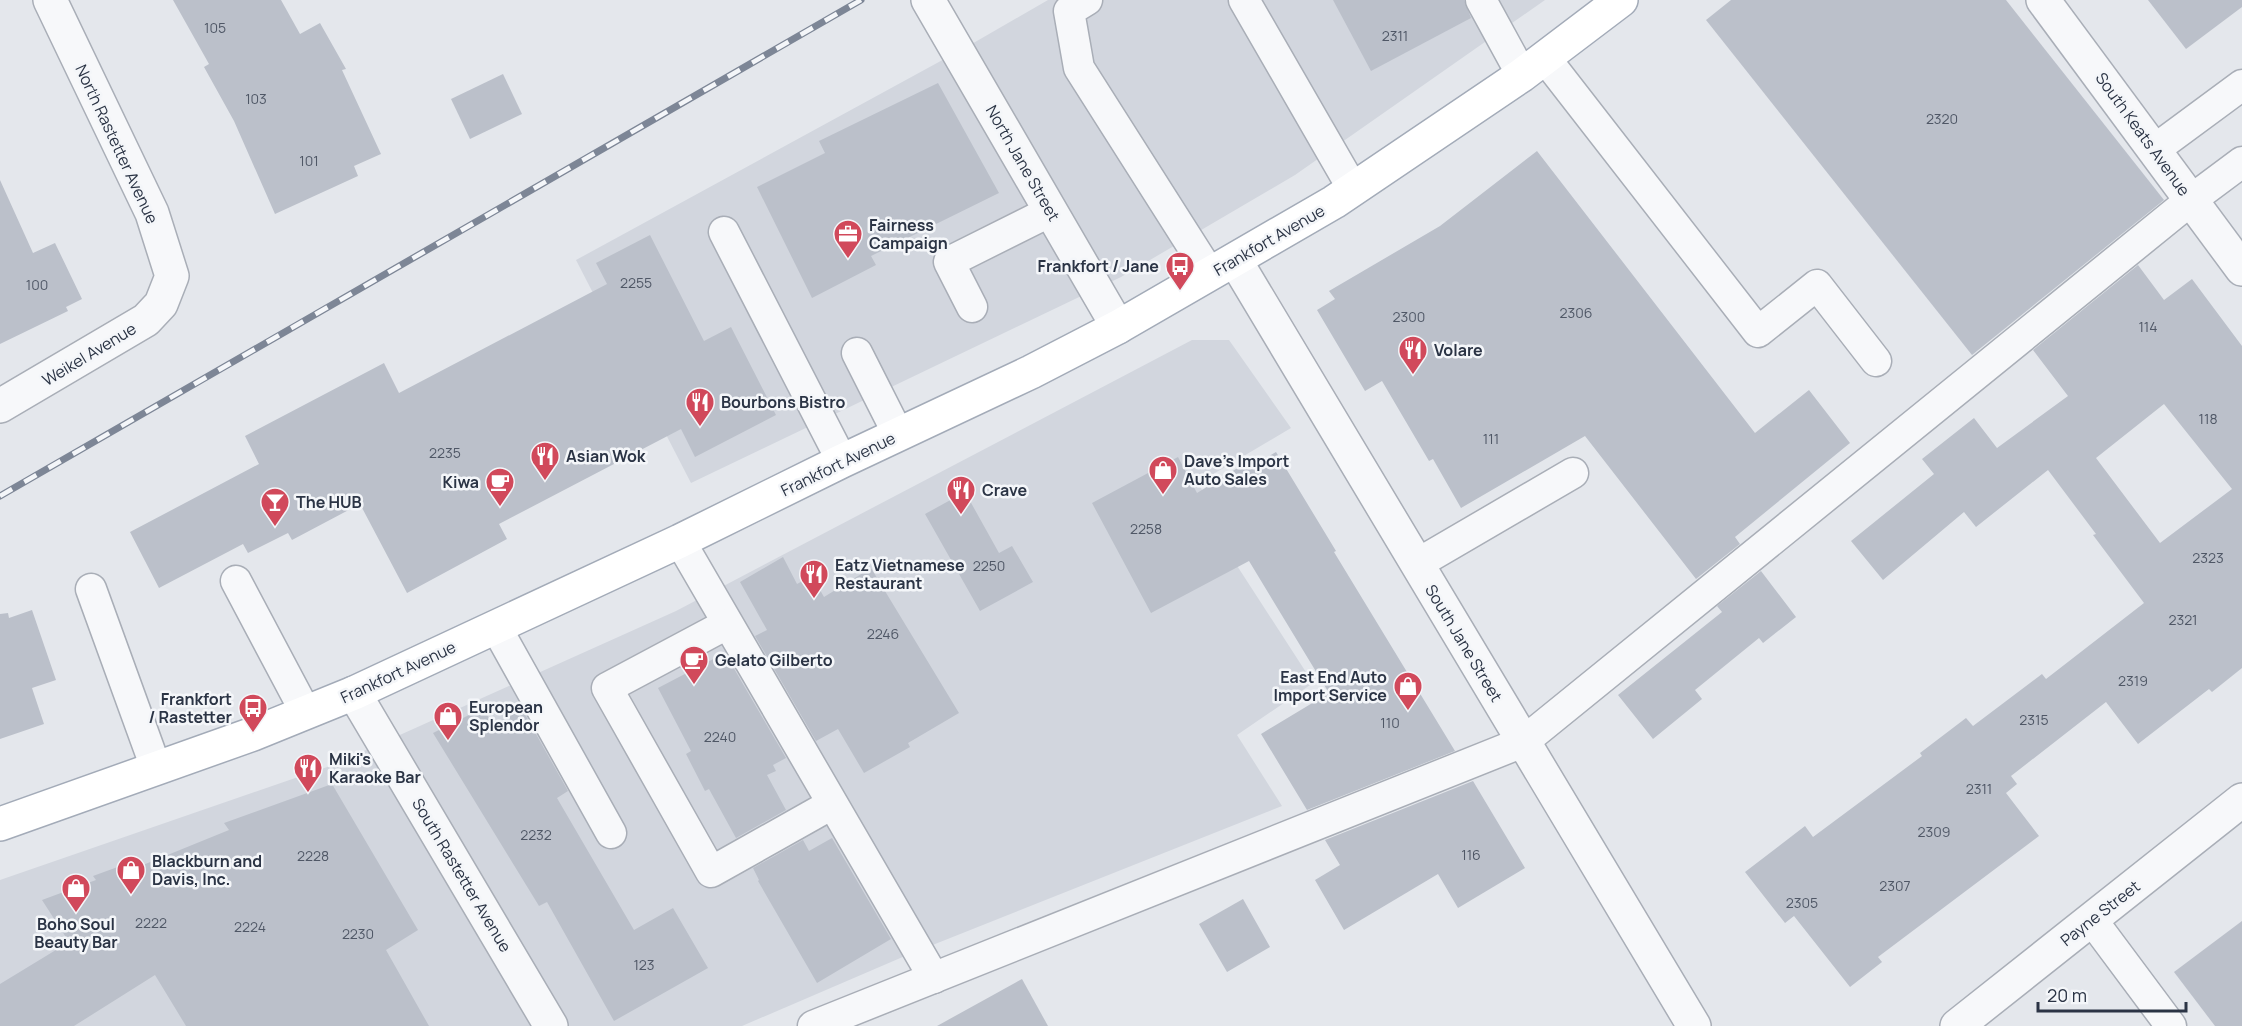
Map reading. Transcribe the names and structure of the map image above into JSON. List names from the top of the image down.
{
  "streets": {
    "main road": ["Frankfort Avenue"],
    "street": [
      "South Keats Avenue",
      "North Rastetter Avenue",
      "North Jane Street",
      "Weikel Avenue",
      "South Jane Street",
      "South Rastetter Avenue",
      "Payne Street"
    ]
  },
  "crossings": [
    ["North Rastetter Avenue", "Weikel Avenue"],
    ["North Jane Street", "Frankfort Avenue"],
    ["Frankfort Avenue", "South Jane Street"],
    ["Frankfort Avenue", "South Rastetter Avenue"]
  ],
  "places": {
    "office": ["Fairness Campaign"],
    "bus stop": ["Frankfort / Jane", "Frankfort / Rastetter"],
    "restaurant": [
      "Volare",
      "Bourbons Bistro",
      "Asian Wok",
      "Crave",
      "Eatz Vietnamese Restaurant",
      "Miki's Karaoke Bar"
    ],
    "shop": [
      "Dave’s Import Auto Sales",
      "East End Auto Import Service",
      "European Splendor",
      "Blackburn and Davis, Inc.",
      "Boho Soul Beauty Bar"
    ],
    "cafe": ["Kiwa", "Gelato Gilberto"],
    "bar": ["The HUB"]
  },
  "house_numbers": [
    "105",
    "2311",
    "103",
    "2320",
    "101",
    "2255",
    "100",
    "2306",
    "2300",
    "114",
    "118",
    "111",
    "2235",
    "2258",
    "2323",
    "2250",
    "2321",
    "2246",
    "2319",
    "2315",
    "110",
    "2240",
    "2311",
    "2309",
    "2232",
    "116",
    "2228",
    "2307",
    "2305",
    "2222",
    "2224",
    "2230",
    "123"
  ],
  "scale_bar": "20 m"
}
